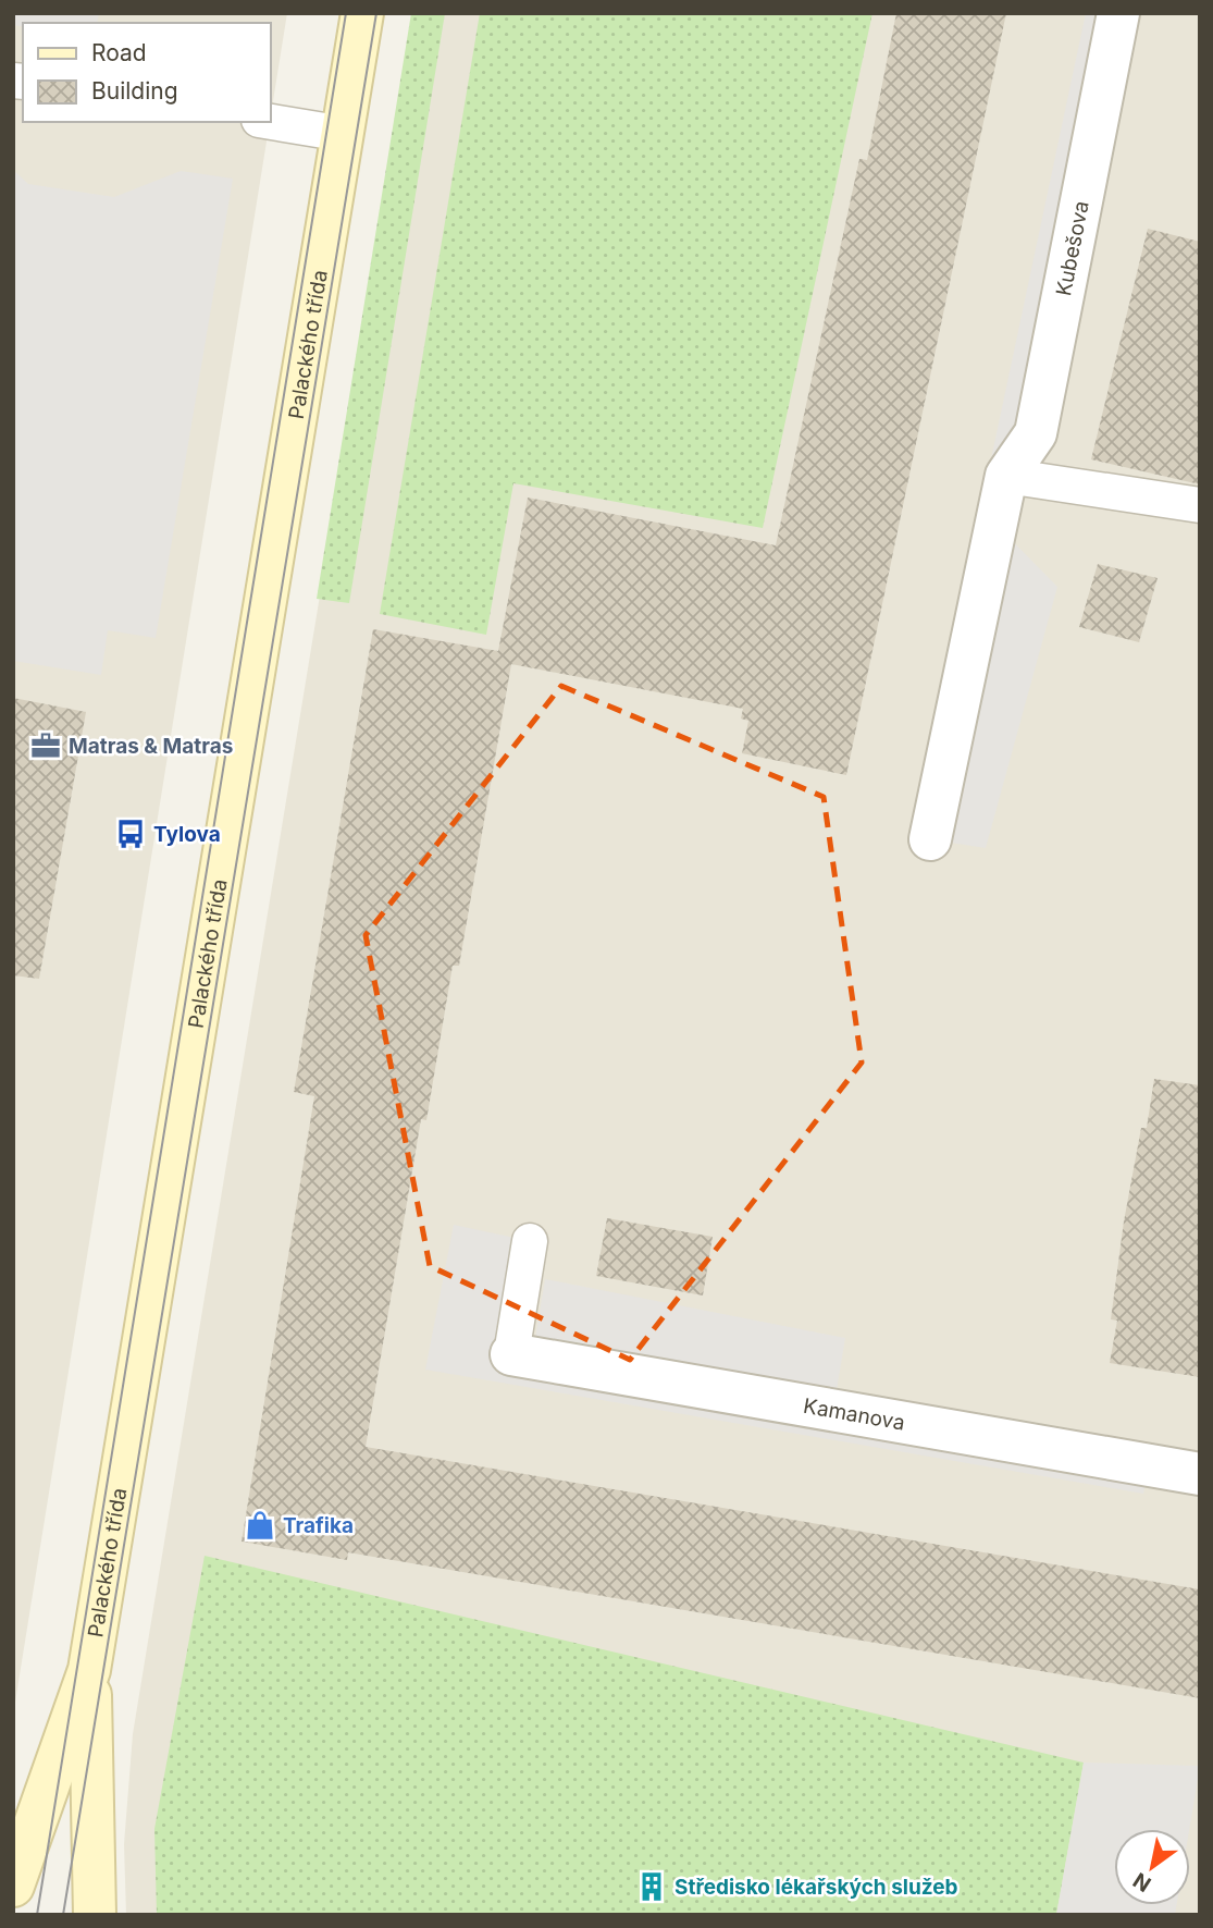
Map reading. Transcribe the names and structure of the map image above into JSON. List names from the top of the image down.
{
  "streets": {
    "street": ["Kubešova", "Palackého třída", "Kamanova"]
  },
  "places": {
    "office": ["Matras & Matras"],
    "bus stop": ["Tylova"],
    "shop": ["Trafika"],
    "building": ["Středisko lékařských služeb"]
  },
  "legend": ["Road", "Building"],
  "north": "bottom left"
}
